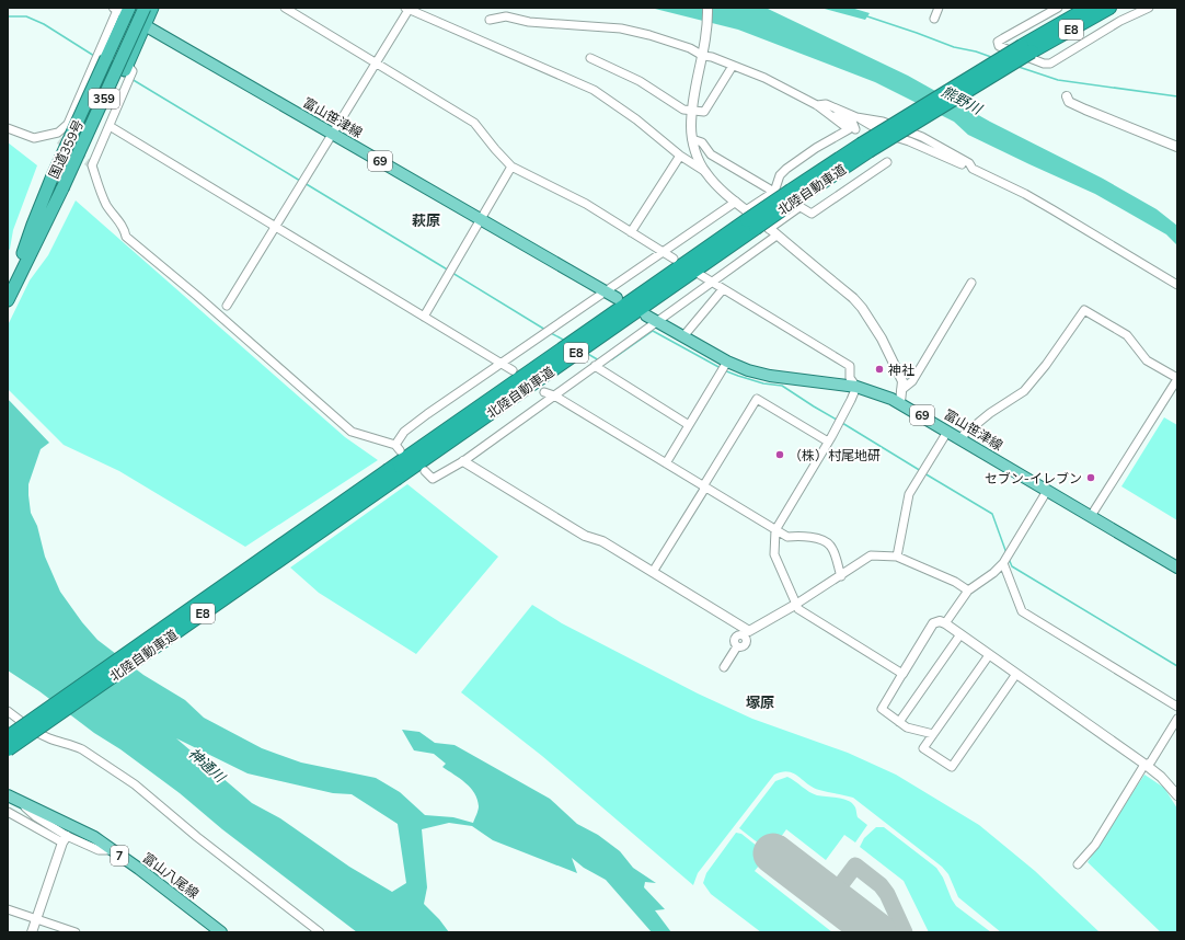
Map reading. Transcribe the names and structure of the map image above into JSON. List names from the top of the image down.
{
  "streets": {
    "highway": [
      "E8",
      "359",
      "国道359号",
      "北陸自動車道"
    ],
    "main road": [
      "富山笹津線",
      "69",
      "7",
      "富山八尾線"
    ]
  },
  "crossings": [
    ["富山笹津線", "国道359号"]
  ],
  "districts": ["萩原", "塚原"],
  "water": ["熊野川", "神通川"],
  "places": ["神社", "（株）村尾地研", "セブン-イレブン"]
}
